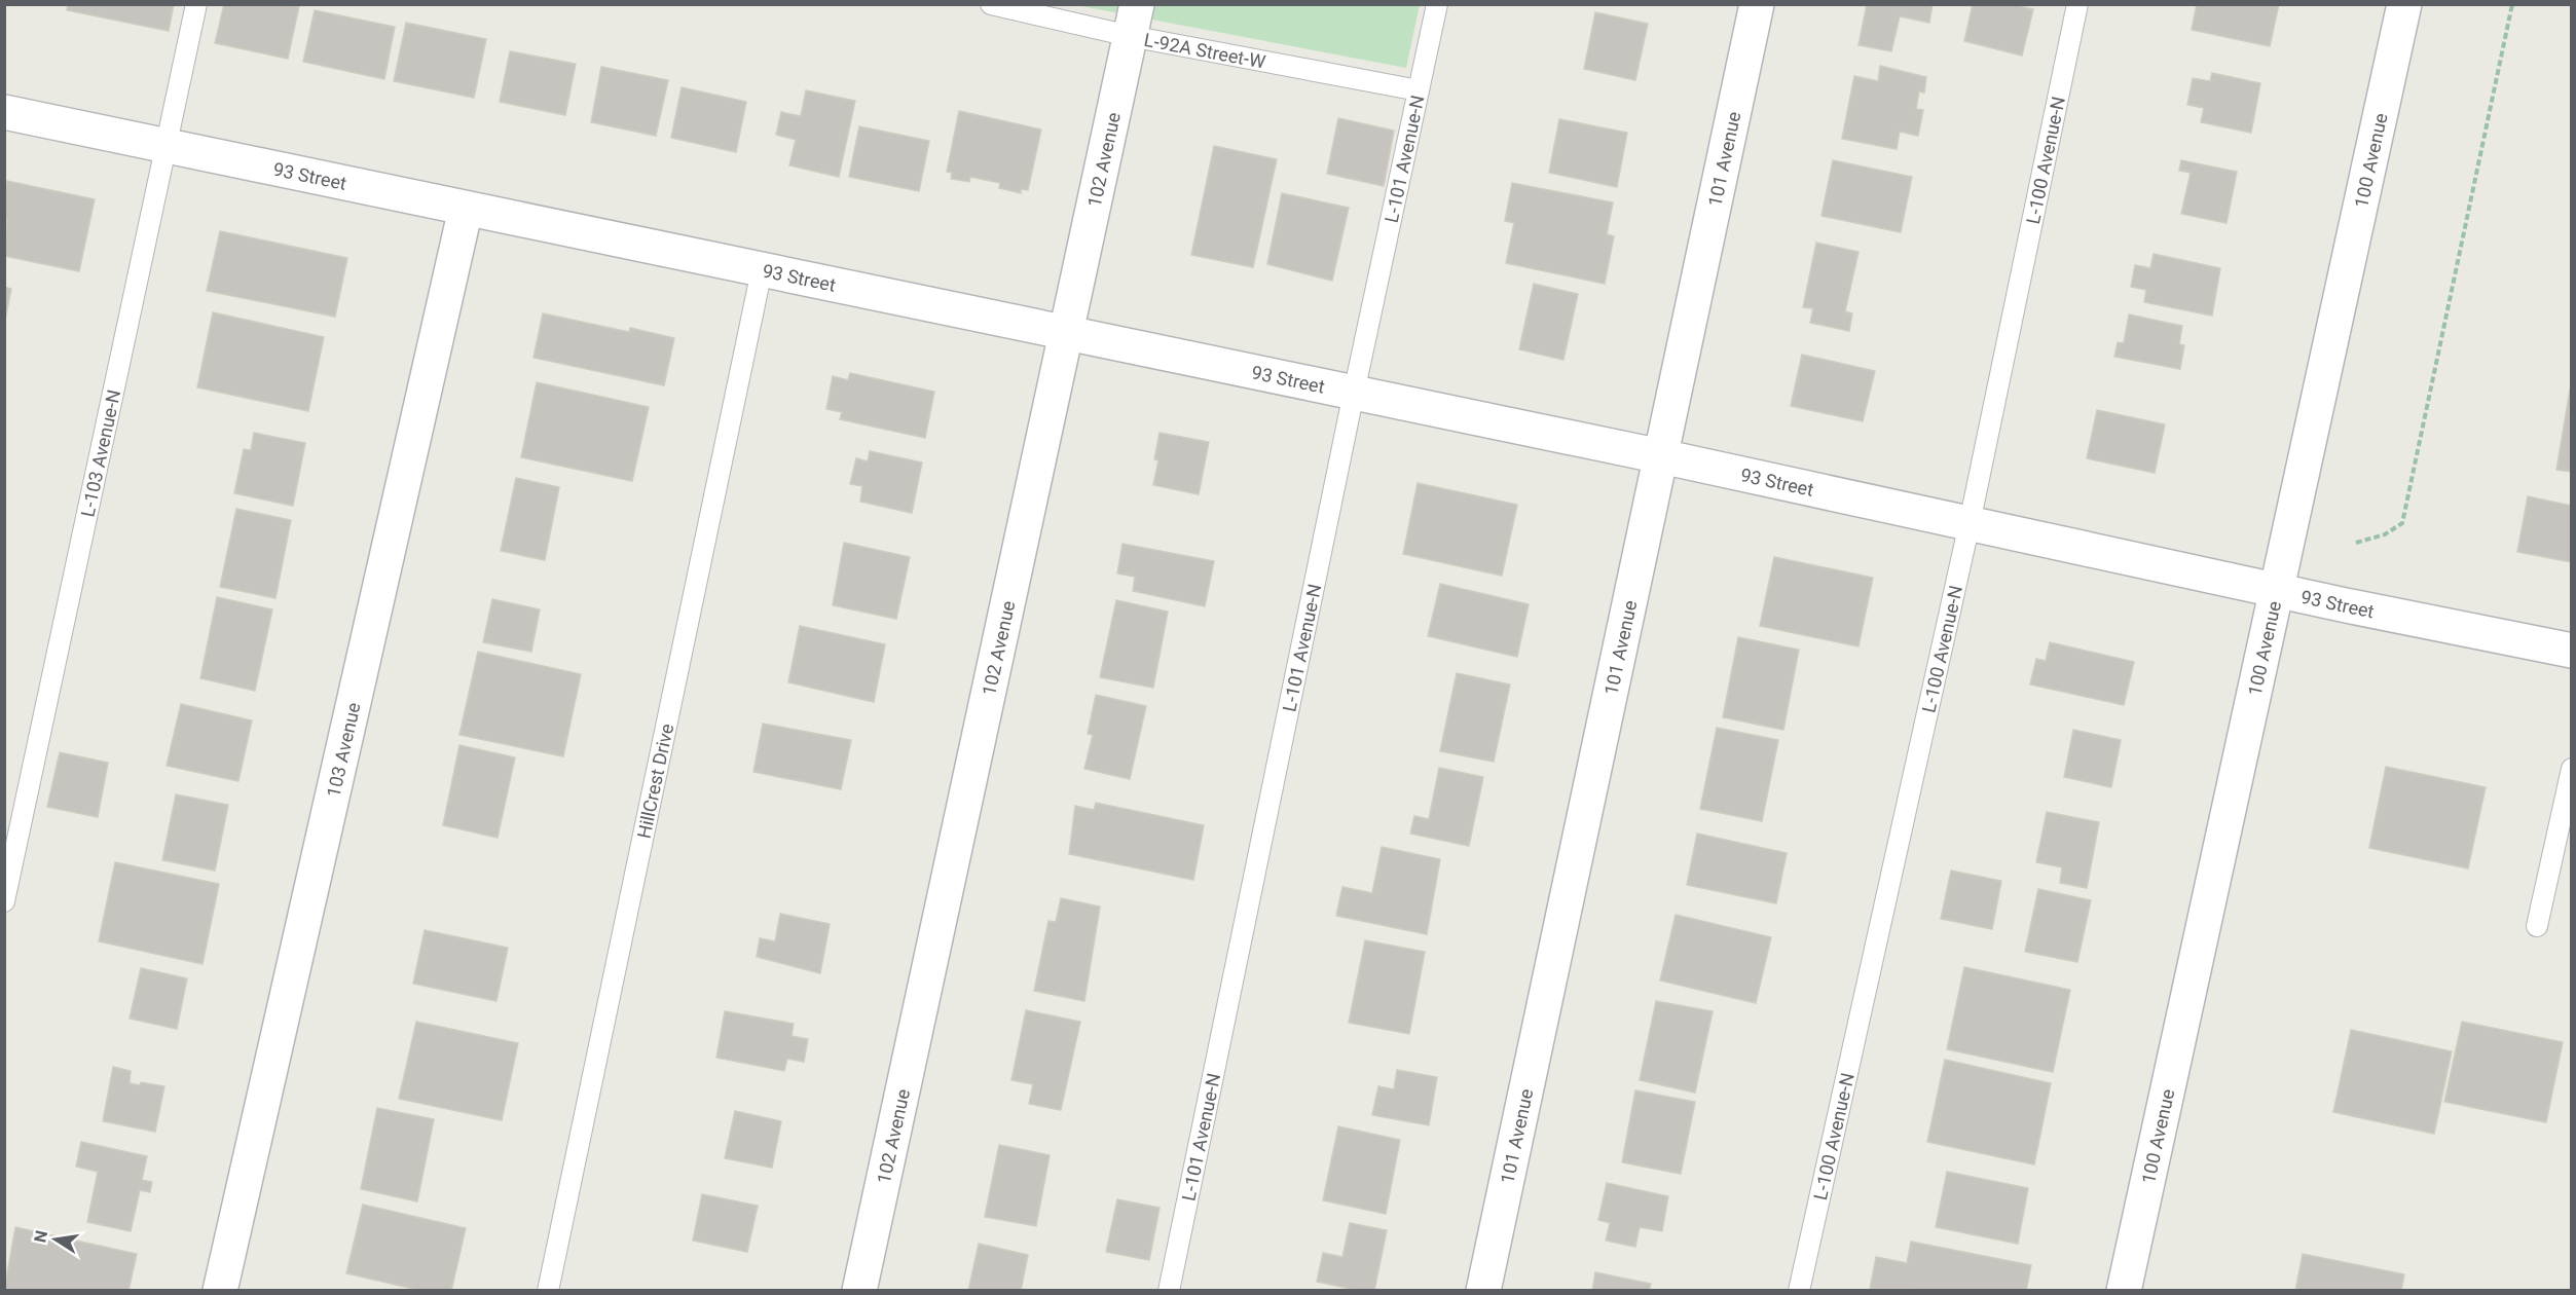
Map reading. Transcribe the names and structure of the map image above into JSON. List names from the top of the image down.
{
  "streets": {
    "street": [
      "102 Avenue",
      "101 Avenue",
      "100 Avenue",
      "93 Street",
      "103 Avenue"
    ],
    "lane": [
      "L-92A Street-W",
      "L-101 Avenue-N",
      "L-100 Avenue-N",
      "L-103 Avenue-N",
      "HillCrest Drive"
    ]
  },
  "crossings": [
    ["L-92A Street-W", "L-101 Avenue-N"],
    ["L-92A Street-W", "102 Avenue"],
    ["L-101 Avenue-N", "93 Street"],
    ["102 Avenue", "93 Street"],
    ["101 Avenue", "93 Street"],
    ["L-100 Avenue-N", "93 Street"],
    ["100 Avenue", "93 Street"],
    ["93 Street", "L-103 Avenue-N"],
    ["93 Street", "103 Avenue"],
    ["93 Street", "HillCrest Drive"]
  ],
  "north": "left"
}
